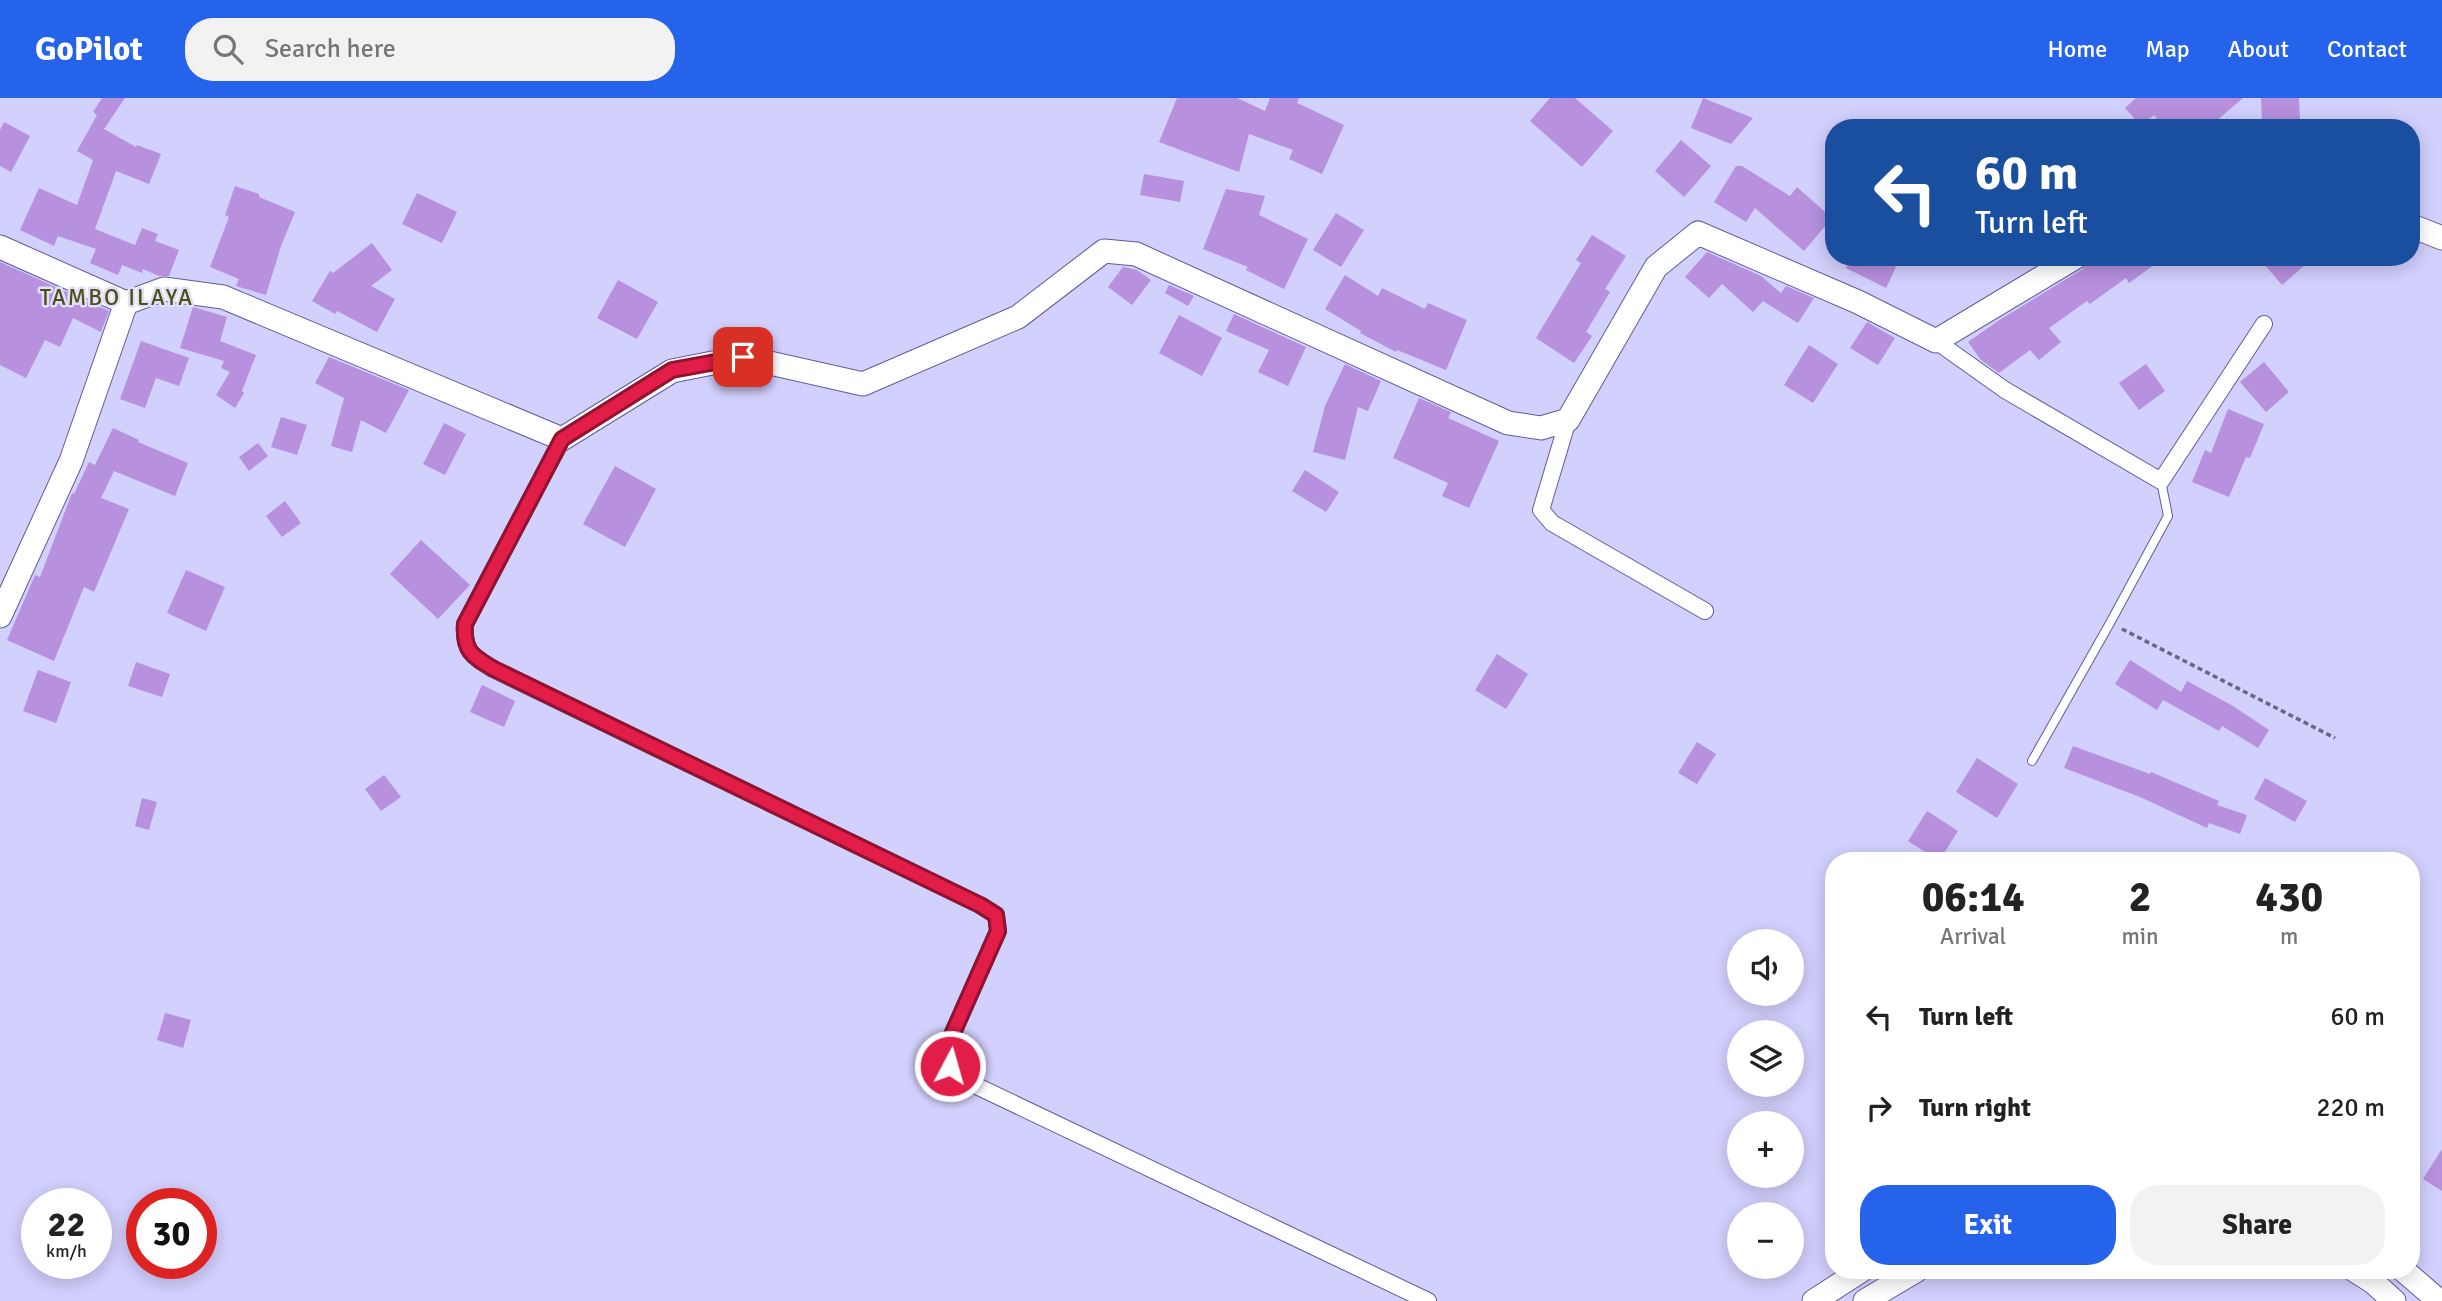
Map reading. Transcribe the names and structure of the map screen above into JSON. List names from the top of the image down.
{
  "districts": ["TAMBO ILAYA"],
  "page": {
    "header": "GoPilot",
    "search": "Search here",
    "nav": [
      "Home",
      "Map",
      "About",
      "Contact"
    ],
    "turn": ["60 m", "Turn left"],
    "eta": [
      "06:14",
      "Arrival",
      "2",
      "min",
      "430",
      "m"
    ],
    "map_buttons": ["+", "−"],
    "list": [
      {
        "name": "Turn left",
        "value": "60 m"
      },
      {
        "name": "Turn right",
        "value": "220 m"
      }
    ],
    "buttons": ["Exit", "Share"],
    "speed": "22 km/h",
    "limit": "30"
  }
}
